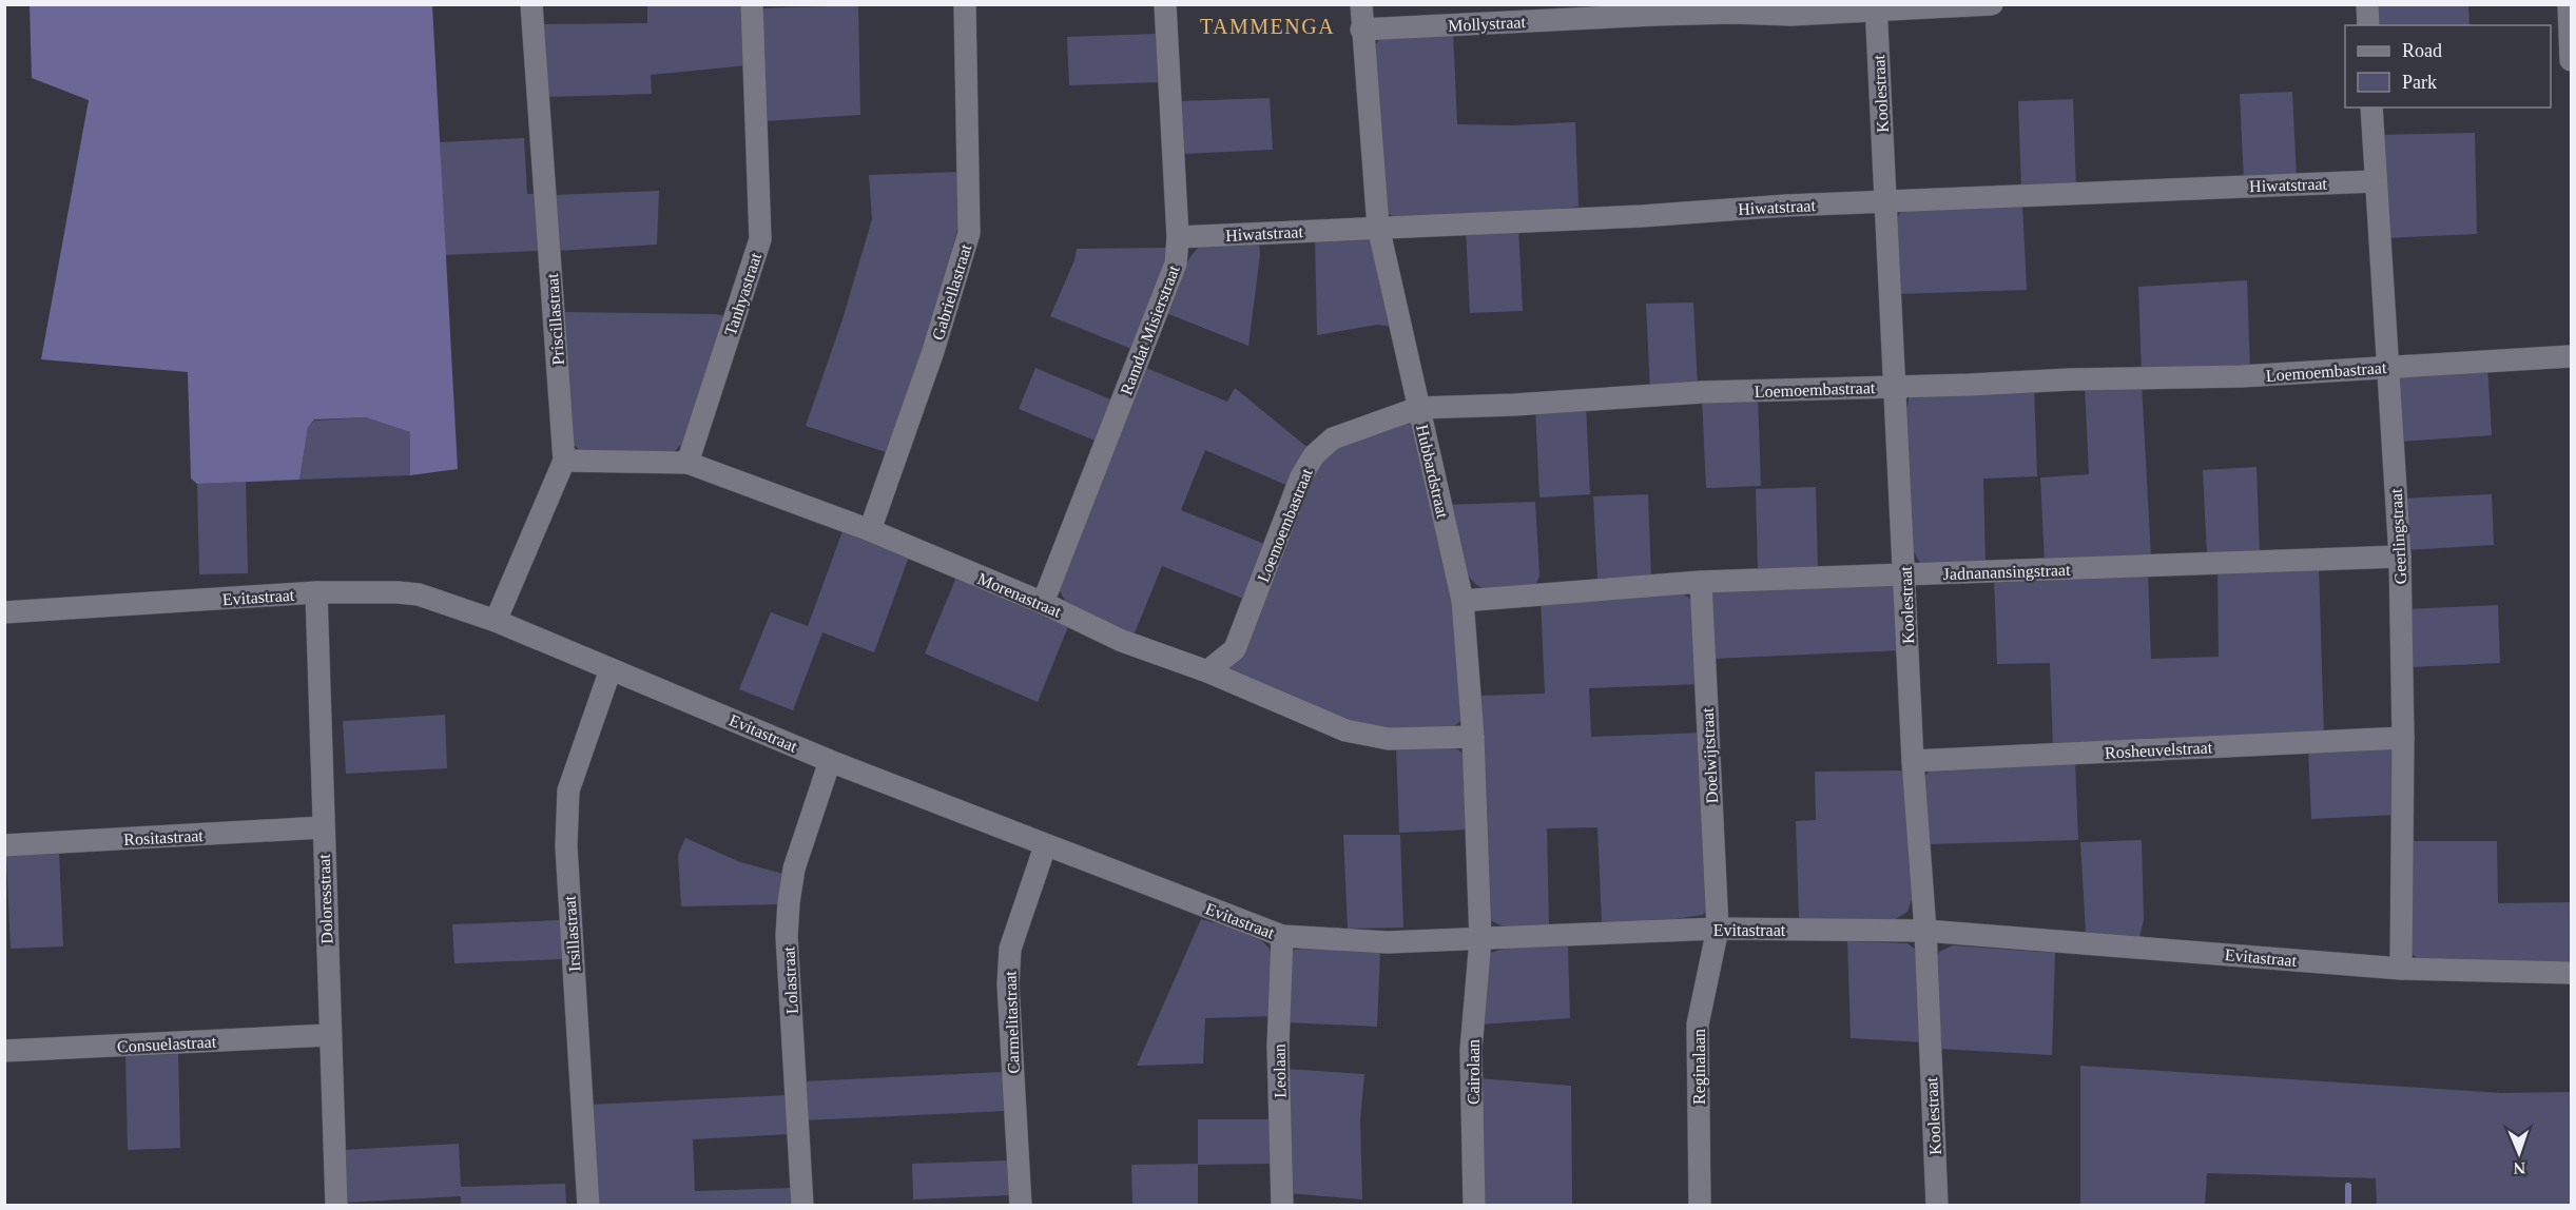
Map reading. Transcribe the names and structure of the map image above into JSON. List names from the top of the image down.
{
  "streets": {
    "street": [
      "Mollystraat",
      "Koolestraat",
      "Hiwatstraat",
      "Gabriellastraat",
      "Tanhyastraat",
      "Priscillastraat",
      "Ramdat Misierstraat",
      "Loemoembastraat",
      "Hubbardstraat",
      "Geerlingstraat",
      "Jadnanansingstraat",
      "Morenastraat",
      "Evitastraat",
      "Rosheuvelstraat",
      "Doelwijtstraat",
      "Rositastraat",
      "Doloresstraat",
      "Irsillastraat",
      "Lolastraat",
      "Carmelitastraat",
      "Consuelastraat",
      "Reginalaan",
      "Leolaan",
      "Cairolaan"
    ]
  },
  "crossings": [
    ["Mollystraat", "Koolestraat"],
    ["Mollystraat", "Hubbardstraat"],
    ["Koolestraat", "Hiwatstraat"],
    ["Koolestraat", "Loemoembastraat"],
    ["Koolestraat", "Jadnanansingstraat"],
    ["Koolestraat", "Evitastraat"],
    ["Koolestraat", "Rosheuvelstraat"],
    ["Hiwatstraat", "Ramdat Misierstraat"],
    ["Hiwatstraat", "Hubbardstraat"],
    ["Hiwatstraat", "Geerlingstraat"],
    ["Gabriellastraat", "Morenastraat"],
    ["Tanhyastraat", "Morenastraat"],
    ["Priscillastraat", "Morenastraat"],
    ["Priscillastraat", "Evitastraat"],
    ["Ramdat Misierstraat", "Morenastraat"],
    ["Loemoembastraat", "Hubbardstraat"],
    ["Loemoembastraat", "Geerlingstraat"],
    ["Loemoembastraat", "Morenastraat"],
    ["Hubbardstraat", "Jadnanansingstraat"],
    ["Hubbardstraat", "Morenastraat"],
    ["Hubbardstraat", "Evitastraat"],
    ["Hubbardstraat", "Cairolaan"],
    ["Geerlingstraat", "Jadnanansingstraat"],
    ["Geerlingstraat", "Evitastraat"],
    ["Geerlingstraat", "Rosheuvelstraat"],
    ["Jadnanansingstraat", "Doelwijtstraat"],
    ["Evitastraat", "Doelwijtstraat"],
    ["Evitastraat", "Doloresstraat"],
    ["Evitastraat", "Irsillastraat"],
    ["Evitastraat", "Lolastraat"],
    ["Evitastraat", "Carmelitastraat"],
    ["Evitastraat", "Reginalaan"],
    ["Evitastraat", "Leolaan"],
    ["Evitastraat", "Cairolaan"],
    ["Doelwijtstraat", "Reginalaan"],
    ["Rositastraat", "Doloresstraat"],
    ["Doloresstraat", "Consuelastraat"]
  ],
  "districts": ["TAMMENGA"],
  "legend": ["Road", "Park"],
  "north": "bottom"
}
